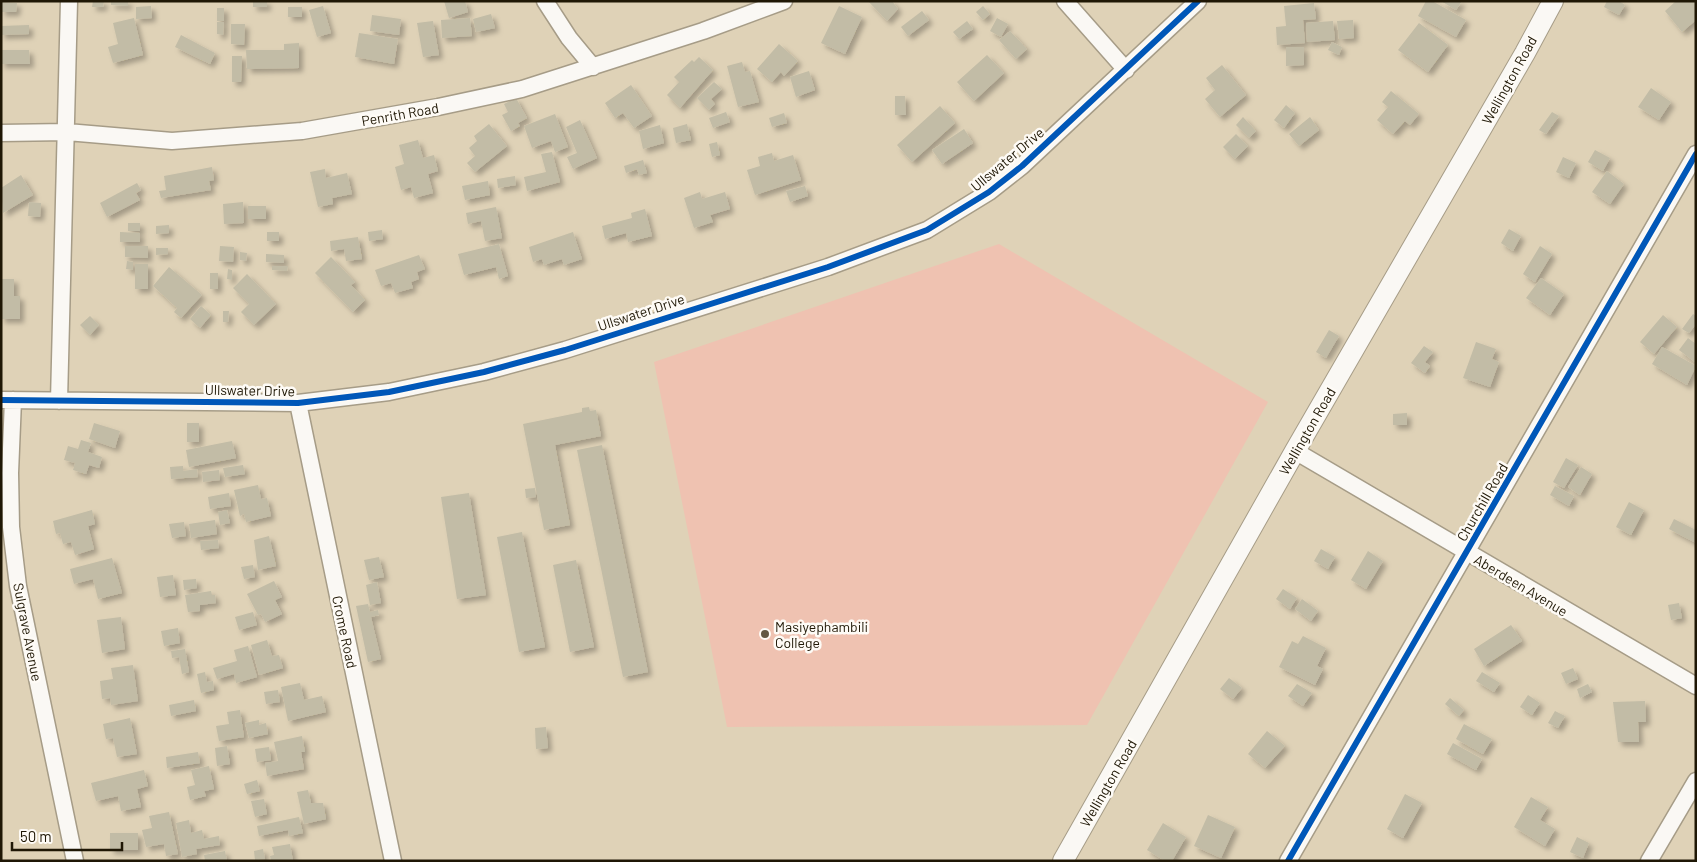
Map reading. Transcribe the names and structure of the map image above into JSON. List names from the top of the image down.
{
  "streets": {
    "main road": ["Wellington Road"],
    "street": [
      "Penrith Road",
      "Ullswater Drive",
      "Churchill Road",
      "Aberdeen Avenue",
      "Sulgrave Avenue",
      "Crome Road"
    ]
  },
  "crossings": [
    ["Wellington Road", "Aberdeen Avenue"],
    ["Ullswater Drive", "Sulgrave Avenue"],
    ["Ullswater Drive", "Crome Road"],
    ["Churchill Road", "Aberdeen Avenue"]
  ],
  "places": ["Masiyephambili College"],
  "scale_bar": "50 m"
}
